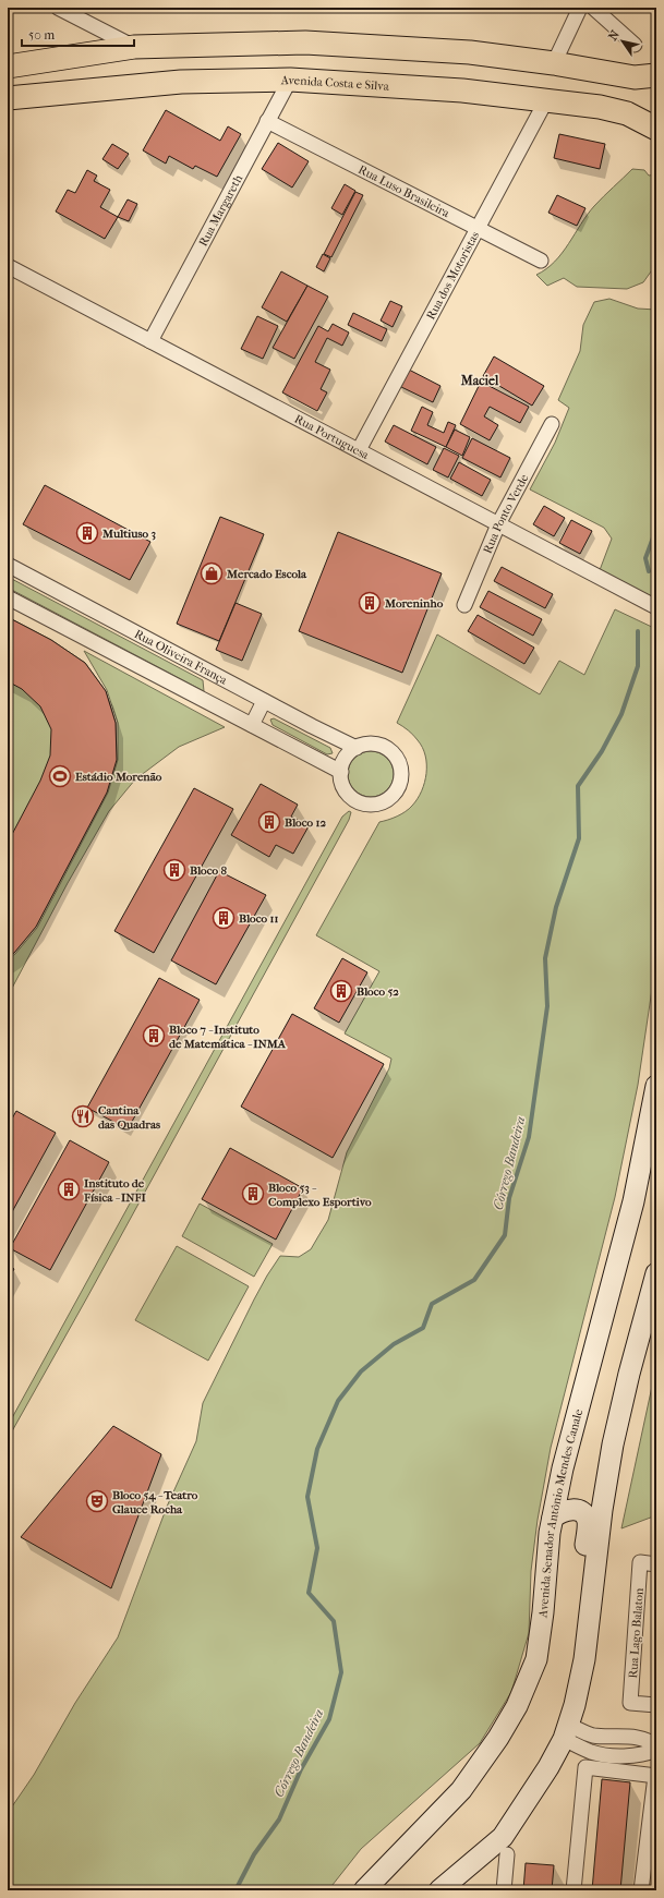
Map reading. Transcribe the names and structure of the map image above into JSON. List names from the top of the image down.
{
  "streets": {
    "main road": ["Avenida Costa e Silva", "Avenida Senador Antônio Mendes Canale"],
    "street": [
      "Rua Luso Brasileira",
      "Rua Margareth",
      "Rua dos Motoristas",
      "Rua Portuguesa",
      "Rua Ponto Verde",
      "Rua Oliveira França",
      "Rua Lago Balaton"
    ]
  },
  "crossings": [
    ["Avenida Costa e Silva", "Rua Margareth"],
    ["Avenida Costa e Silva", "Rua dos Motoristas"],
    ["Rua Luso Brasileira", "Rua Margareth"],
    ["Rua Luso Brasileira", "Rua dos Motoristas"],
    ["Rua Margareth", "Rua Portuguesa"],
    ["Rua dos Motoristas", "Rua Portuguesa"],
    ["Rua Portuguesa", "Rua Ponto Verde"]
  ],
  "districts": ["Maciel"],
  "water": ["Córrego Bandeira"],
  "places": {
    "building": [
      "Multiuso 3",
      "Moreninho",
      "Bloco 12",
      "Bloco 8",
      "Bloco 11",
      "Bloco 52",
      "Bloco 7 - Instituto de Matemática - INMA",
      "Instituto de Física - INFI",
      "Bloco 53 - Complexo Esportivo"
    ],
    "shop": ["Mercado Escola"],
    "sports": ["Estádio Morenão"],
    "restaurant": ["Cantina das Quadras"],
    "theatre": ["Bloco 54 - Teatro Glauce Rocha"]
  },
  "scale_bar": "50 m",
  "north": "top left"
}
